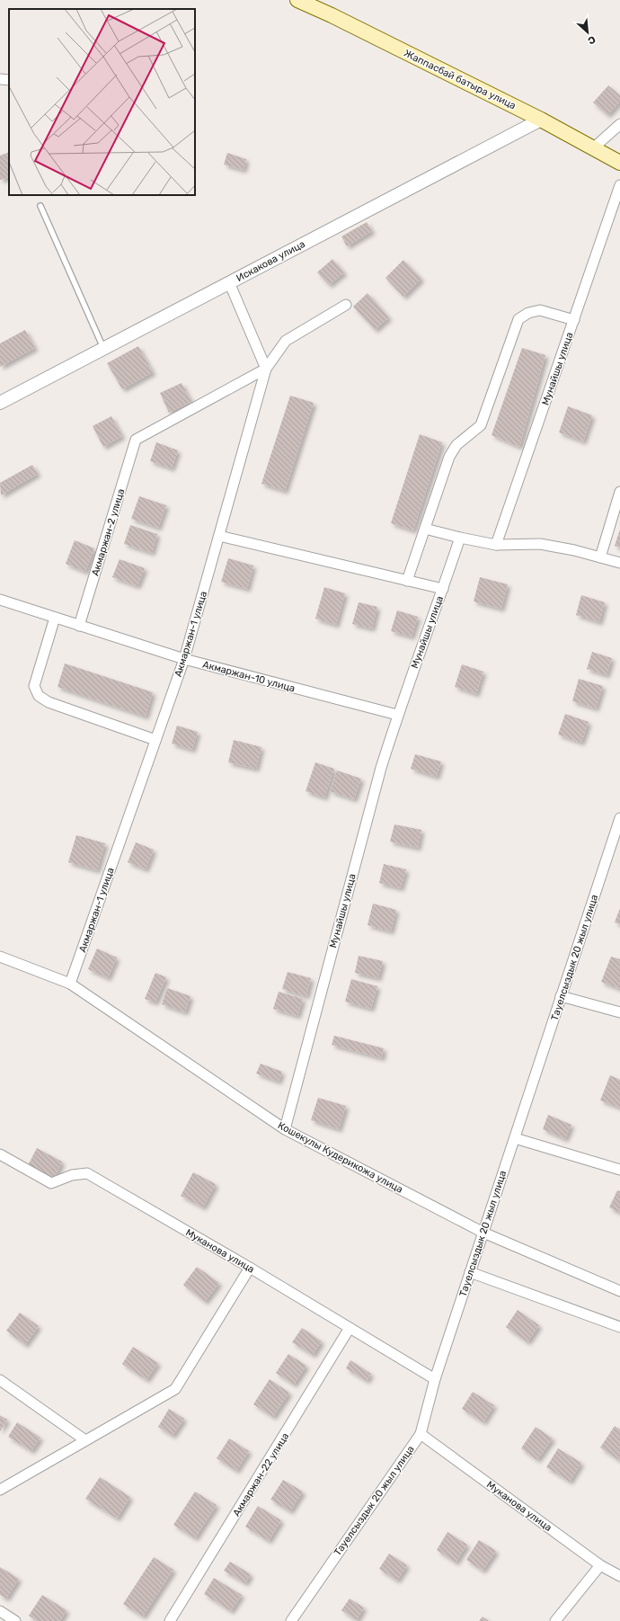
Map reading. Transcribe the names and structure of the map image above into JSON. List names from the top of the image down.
{
  "streets": {
    "main road": ["Жаппасбай батыра улица"],
    "street": [
      "Искакова улица",
      "Мунайшы улица",
      "Акмаржан-2 улица",
      "Акмаржан-1 улица",
      "Акмаржан-10 улица",
      "Тауелсыздык 20 жыл улица",
      "Кошекулы Кудерикожа улица",
      "Муканова улица",
      "Акмаржан-22 улица"
    ]
  },
  "crossings": [
    ["Жаппасбай батыра улица", "Искакова улица"],
    ["Мунайшы улица", "Акмаржан-10 улица"],
    ["Мунайшы улица", "Кошекулы Кудерикожа улица"],
    ["Акмаржан-2 улица", "Акмаржан-1 улица"],
    ["Акмаржан-2 улица", "Акмаржан-10 улица"],
    ["Акмаржан-1 улица", "Акмаржан-10 улица"],
    ["Акмаржан-1 улица", "Кошекулы Кудерикожа улица"],
    ["Тауелсыздык 20 жыл улица", "Кошекулы Кудерикожа улица"],
    ["Тауелсыздык 20 жыл улица", "Муканова улица"],
    ["Муканова улица", "Акмаржан-22 улица"]
  ],
  "north": "bottom right"
}
